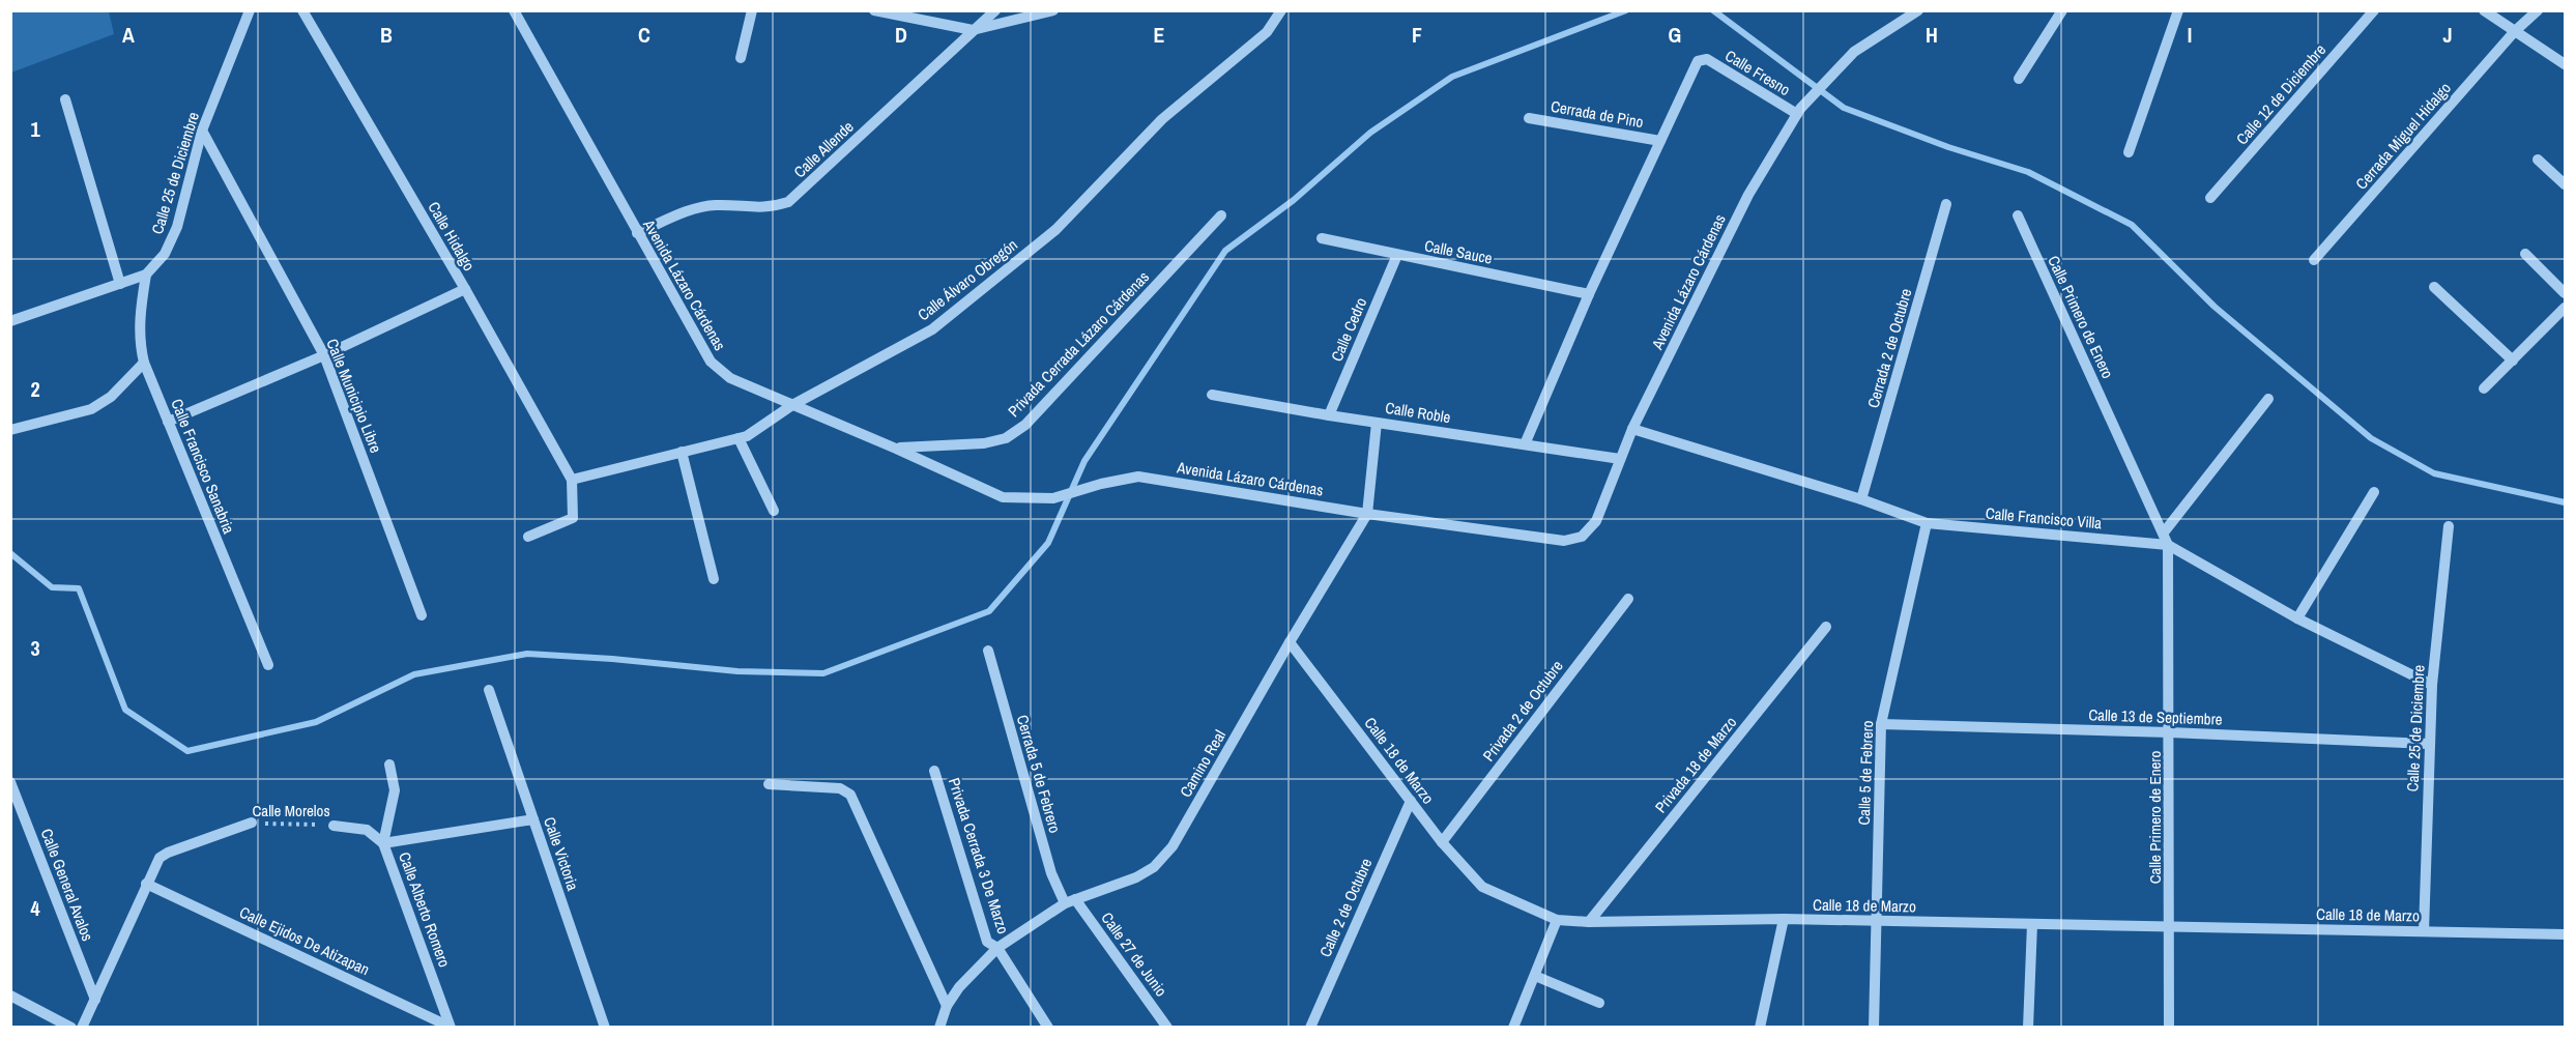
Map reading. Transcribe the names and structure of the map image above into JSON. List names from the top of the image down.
{
  "streets": {
    "street": [
      "Calle Fresno",
      "Calle 12 de Diciembre",
      "Cerrada de Pino",
      "Cerrada Miguel Hidalgo",
      "Calle Allende",
      "Calle 25 de Diciembre",
      "Calle Hidalgo",
      "Calle Sauce",
      "Calle Álvaro Obregón",
      "Avenida Lázaro Cárdenas",
      "Calle Primero de Enero",
      "Calle Cedro",
      "Privada Cerrada Lázaro Cárdenas",
      "Cerrada 2 de Octubre",
      "Calle Municipio Libre",
      "Calle Roble",
      "Calle Francisco Sanabria",
      "Calle Francisco Villa",
      "Privada 2 de Octubre",
      "Calle 13 de Septiembre",
      "Calle 18 de Marzo",
      "Camino Real",
      "Privada 18 de Marzo",
      "Calle 5 de Febrero",
      "Cerrada 5 de Febrero",
      "Calle Morelos",
      "Calle Victoria",
      "Privada Cerrada 3 De Marzo",
      "Calle General Avalos",
      "Calle 2 de Octubre",
      "Calle Alberto Romero",
      "Calle Ejidos De Atizapan",
      "Calle 27 de Junio"
    ]
  },
  "crossings": [
    ["Calle Fresno", "Cerrada de Pino"],
    ["Calle Fresno", "Avenida Lázaro Cárdenas"],
    ["Calle Allende", "Avenida Lázaro Cárdenas"],
    ["Calle 25 de Diciembre", "Calle Municipio Libre"],
    ["Calle 25 de Diciembre", "Calle Francisco Sanabria"],
    ["Calle 25 de Diciembre", "Calle Francisco Villa"],
    ["Calle 25 de Diciembre", "Calle 13 de Septiembre"],
    ["Calle 25 de Diciembre", "Calle 18 de Marzo"],
    ["Calle Hidalgo", "Calle Álvaro Obregón"],
    ["Calle Sauce", "Calle Cedro"],
    ["Calle Álvaro Obregón", "Avenida Lázaro Cárdenas"],
    ["Avenida Lázaro Cárdenas", "Privada Cerrada Lázaro Cárdenas"],
    ["Avenida Lázaro Cárdenas", "Calle Roble"],
    ["Avenida Lázaro Cárdenas", "Calle Francisco Villa"],
    ["Avenida Lázaro Cárdenas", "Camino Real"],
    ["Calle Primero de Enero", "Calle Francisco Villa"],
    ["Calle Primero de Enero", "Calle 13 de Septiembre"],
    ["Calle Primero de Enero", "Calle 18 de Marzo"],
    ["Calle Cedro", "Calle Roble"],
    ["Cerrada 2 de Octubre", "Calle Francisco Villa"],
    ["Calle Roble", "Camino Real"],
    ["Calle Francisco Villa", "Calle 5 de Febrero"],
    ["Privada 2 de Octubre", "Calle 18 de Marzo"],
    ["Calle 13 de Septiembre", "Calle 5 de Febrero"],
    ["Calle 18 de Marzo", "Camino Real"],
    ["Calle 18 de Marzo", "Privada 18 de Marzo"],
    ["Calle 18 de Marzo", "Calle 5 de Febrero"],
    ["Calle 18 de Marzo", "Calle 2 de Octubre"],
    ["Camino Real", "Cerrada 5 de Febrero"],
    ["Camino Real", "Privada Cerrada 3 De Marzo"],
    ["Camino Real", "Calle 27 de Junio"],
    ["Cerrada 5 de Febrero", "Calle 27 de Junio"],
    ["Calle Morelos", "Calle General Avalos"],
    ["Calle Morelos", "Calle Alberto Romero"],
    ["Calle Morelos", "Calle Ejidos De Atizapan"],
    ["Calle Alberto Romero", "Calle Ejidos De Atizapan"]
  ],
  "grid": {
    "columns": [
      "A",
      "B",
      "C",
      "D",
      "E",
      "F",
      "G",
      "H",
      "I",
      "J"
    ],
    "rows": [
      "1",
      "2",
      "3",
      "4"
    ]
  }
}
